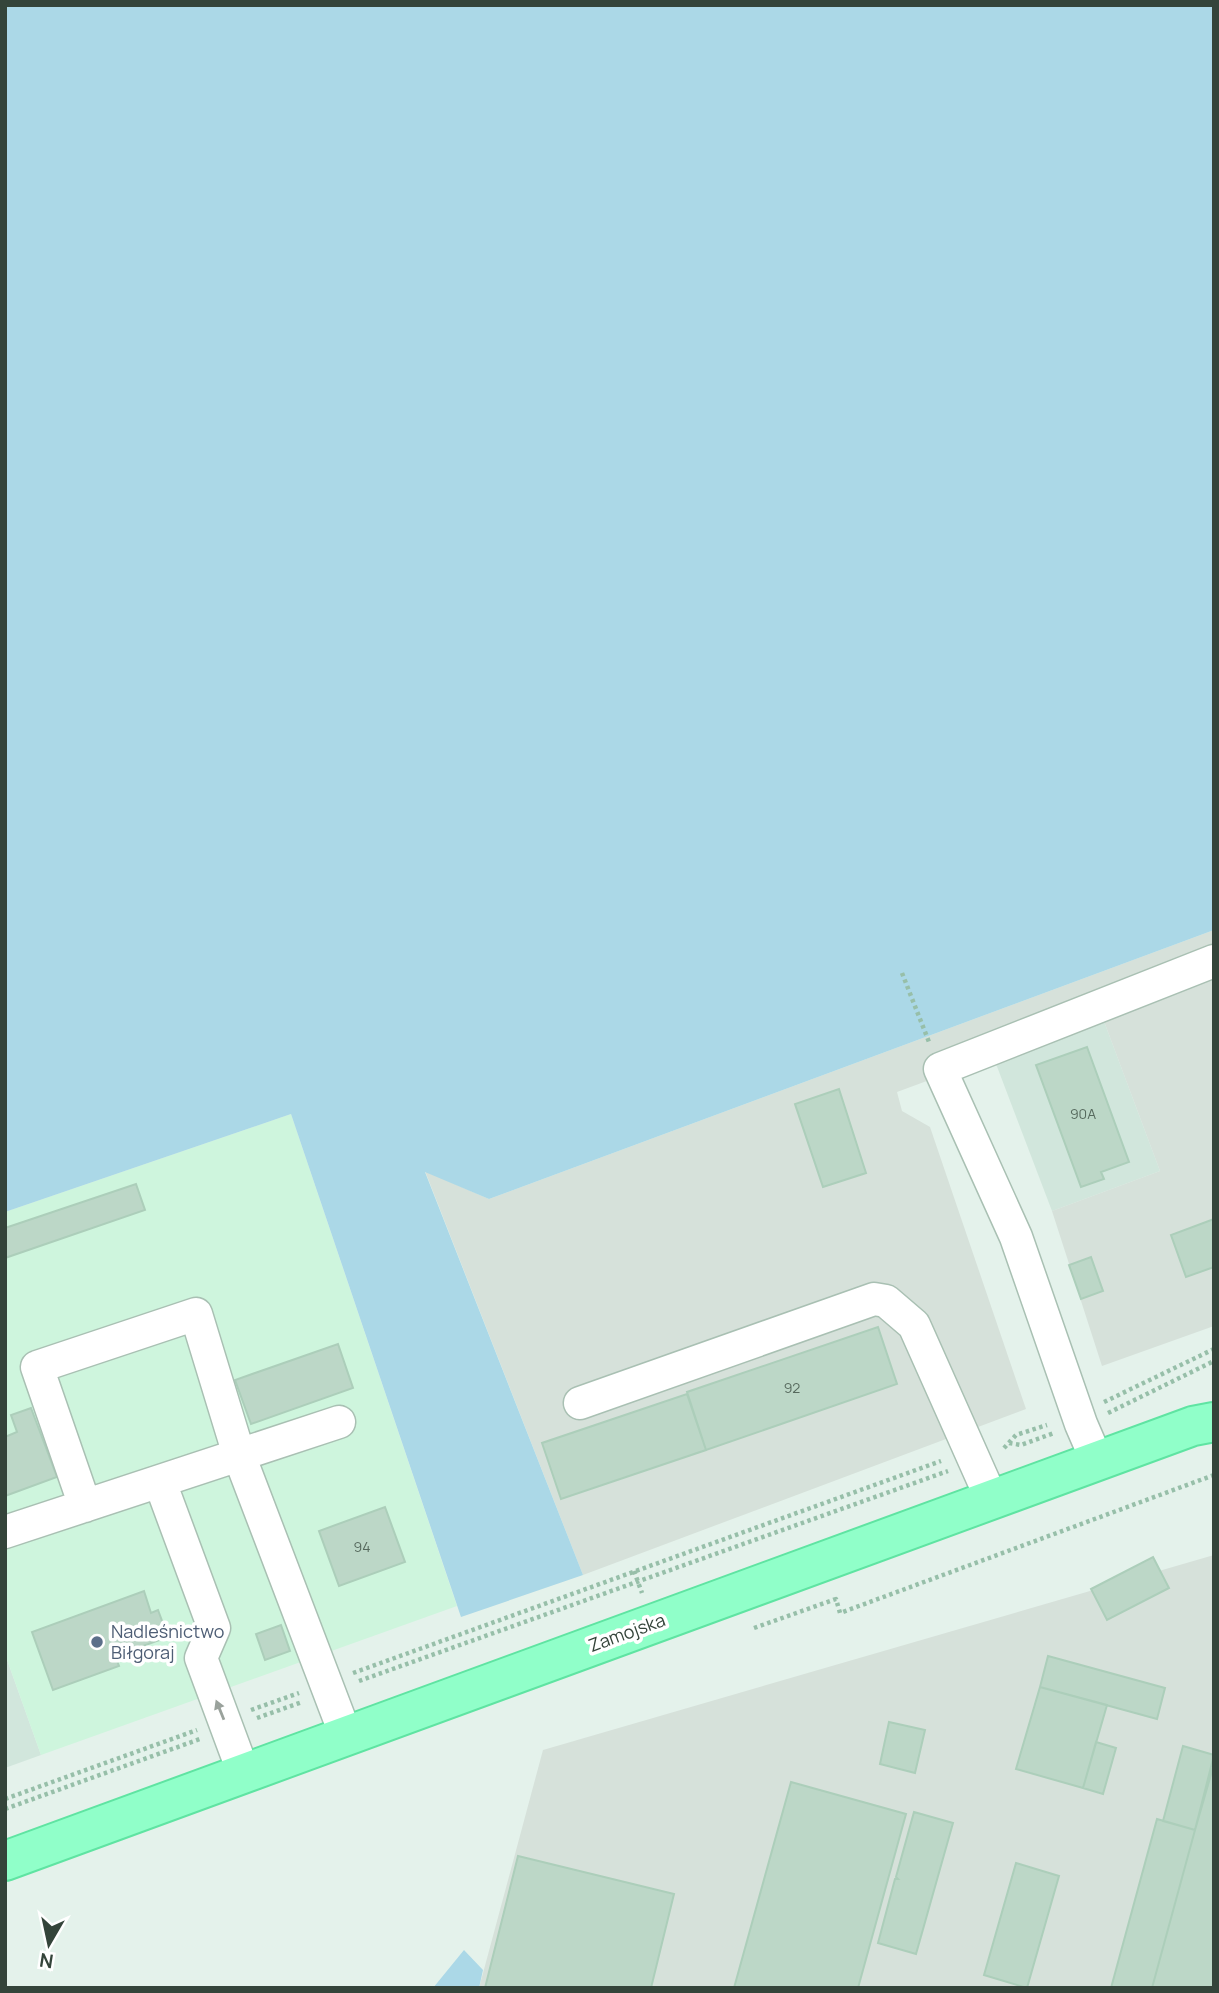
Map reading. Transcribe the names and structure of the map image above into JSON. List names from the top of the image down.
{
  "streets": {
    "main road": ["Zamojska"]
  },
  "places": ["Nadleśnictwo Biłgoraj"],
  "house_numbers": ["90A", "92", "94"],
  "north": "bottom"
}
